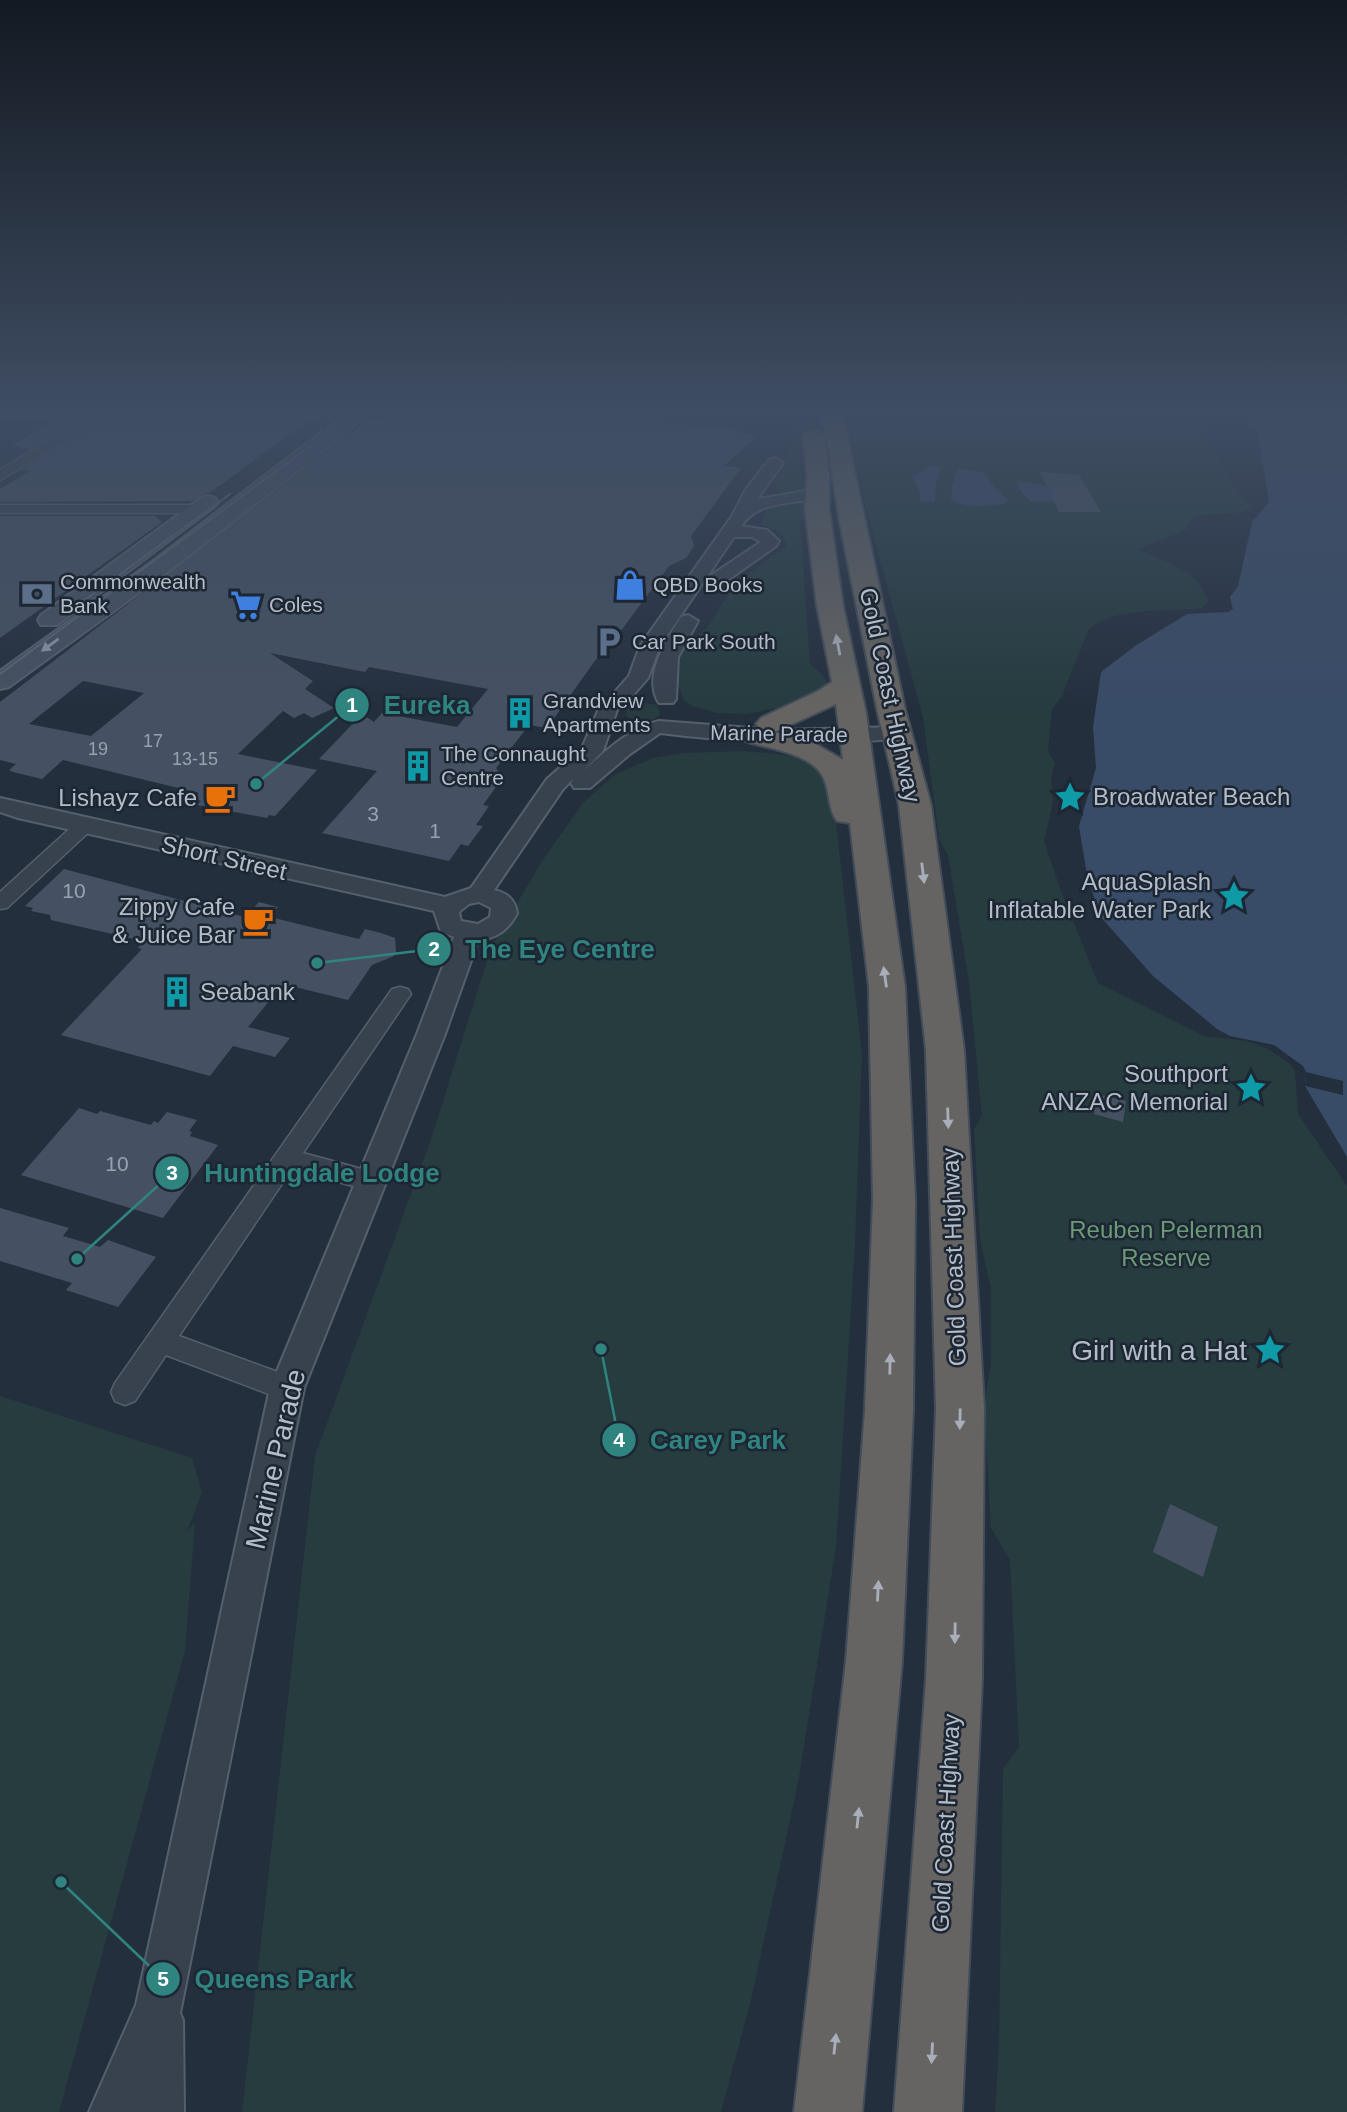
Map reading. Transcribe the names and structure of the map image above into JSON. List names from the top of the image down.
{
  "streets": {
    "highway": ["Gold Coast Highway"],
    "street": ["Marine Parade", "Short Street"]
  },
  "crossings": [
    ["Gold Coast Highway", "Marine Parade"],
    ["Marine Parade", "Short Street"]
  ],
  "parks": ["Reuben Pelerman Reserve"],
  "places": {
    "shop": ["QBD Books"],
    "bank": ["Commonwealth Bank"],
    "supermarket": ["Coles"],
    "parking": ["Car Park South"],
    "building": ["Grandview Apartments", "The Connaught Centre", "Seabank"],
    "other": [
      "Eureka",
      "The Eye Centre",
      "Huntingdale Lodge",
      "Carey Park",
      "Queens Park"
    ],
    "place": [
      "Broadwater Beach",
      "AquaSplash Inflatable Water Park",
      "Southport ANZAC Memorial",
      "Girl with a Hat"
    ],
    "cafe": ["Lishayz Cafe", "Zippy Cafe & Juice Bar"]
  },
  "house_numbers": [
    "17",
    "19",
    "13-15",
    "3",
    "1",
    "10",
    "10"
  ]
}
